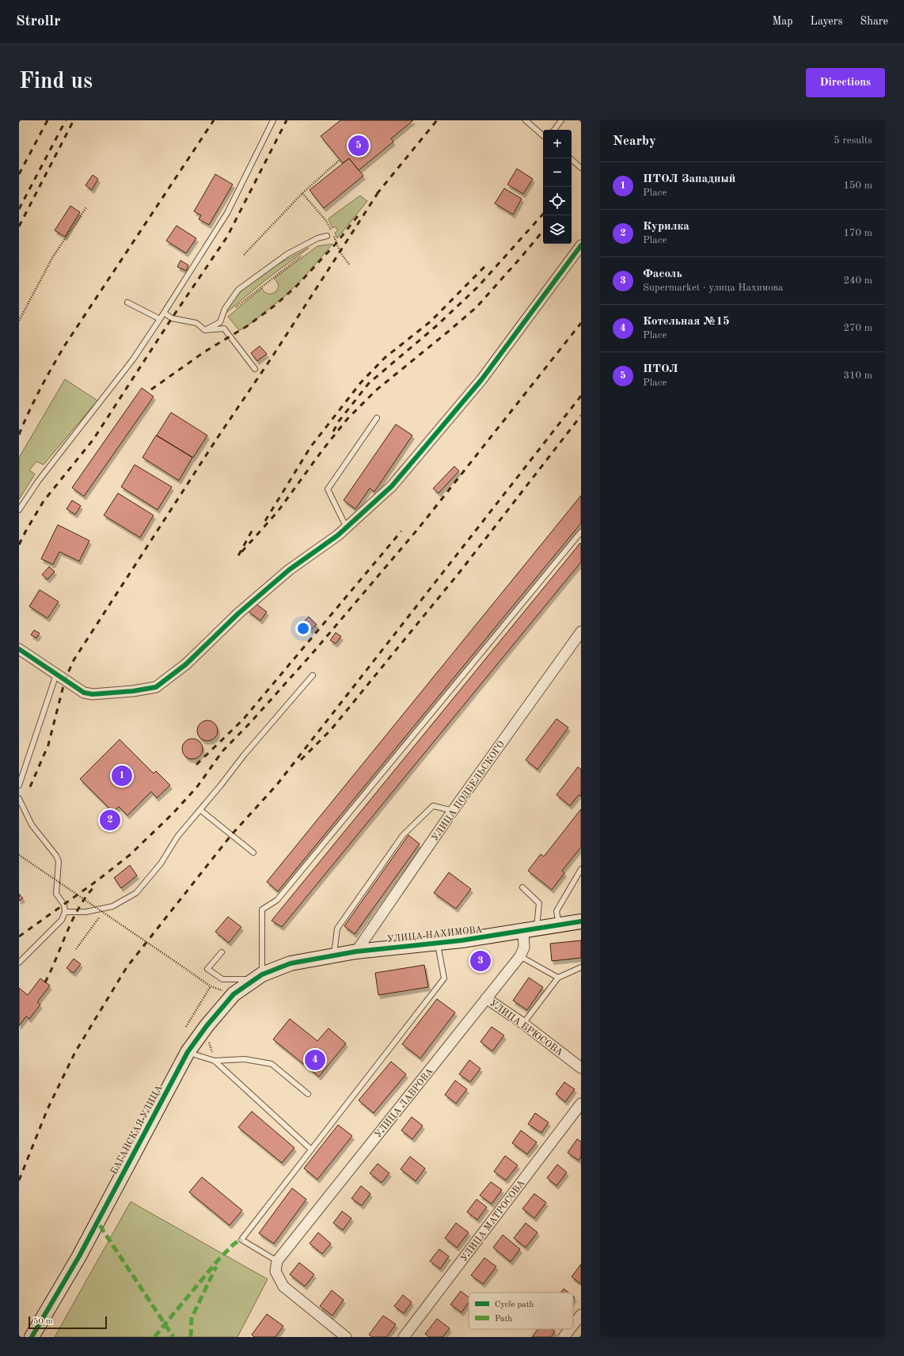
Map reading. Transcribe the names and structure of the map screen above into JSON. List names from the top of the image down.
{
  "streets": {
    "street": [
      "УЛИЦА ПОДБЕЛЬСКОГО",
      "УЛИЦА НАХИМОВА",
      "УЛИЦА БРЮСОВА",
      "УЛИЦА ЛАВРОВА",
      "БАГАНСКАЯ УЛИЦА",
      "УЛИЦА МАТРОСОВА"
    ]
  },
  "crossings": [
    ["УЛИЦА ПОДБЕЛЬСКОГО", "УЛИЦА НАХИМОВА"],
    ["УЛИЦА НАХИМОВА", "УЛИЦА ЛАВРОВА"],
    ["УЛИЦА НАХИМОВА", "БАГАНСКАЯ УЛИЦА"],
    ["УЛИЦА БРЮСОВА", "УЛИЦА ЛАВРОВА"]
  ],
  "legend": ["Cycle path", "Path"],
  "scale_bar": "50 m",
  "page": {
    "header": "Strollr",
    "nav": ["Map", "Layers", "Share"],
    "buttons": "Directions",
    "title": "Find us",
    "heading": ["Nearby", "5 results"],
    "map_buttons": ["+", "−"],
    "pins": [
      "5",
      "1",
      "2",
      "3",
      "4"
    ],
    "list": [
      {
        "mark": "1",
        "name": "ПТОЛ Западный",
        "note": "Place",
        "value": "150 m"
      },
      {
        "mark": "2",
        "name": "Курилка",
        "note": "Place",
        "value": "170 m"
      },
      {
        "mark": "3",
        "name": "Фасоль",
        "note": "Supermarket · улица Нахимова",
        "value": "240 m"
      },
      {
        "mark": "4",
        "name": "Котельная №15",
        "note": "Place",
        "value": "270 m"
      },
      {
        "mark": "5",
        "name": "ПТОЛ",
        "note": "Place",
        "value": "310 m"
      }
    ],
    "scale": "50 m"
  }
}
